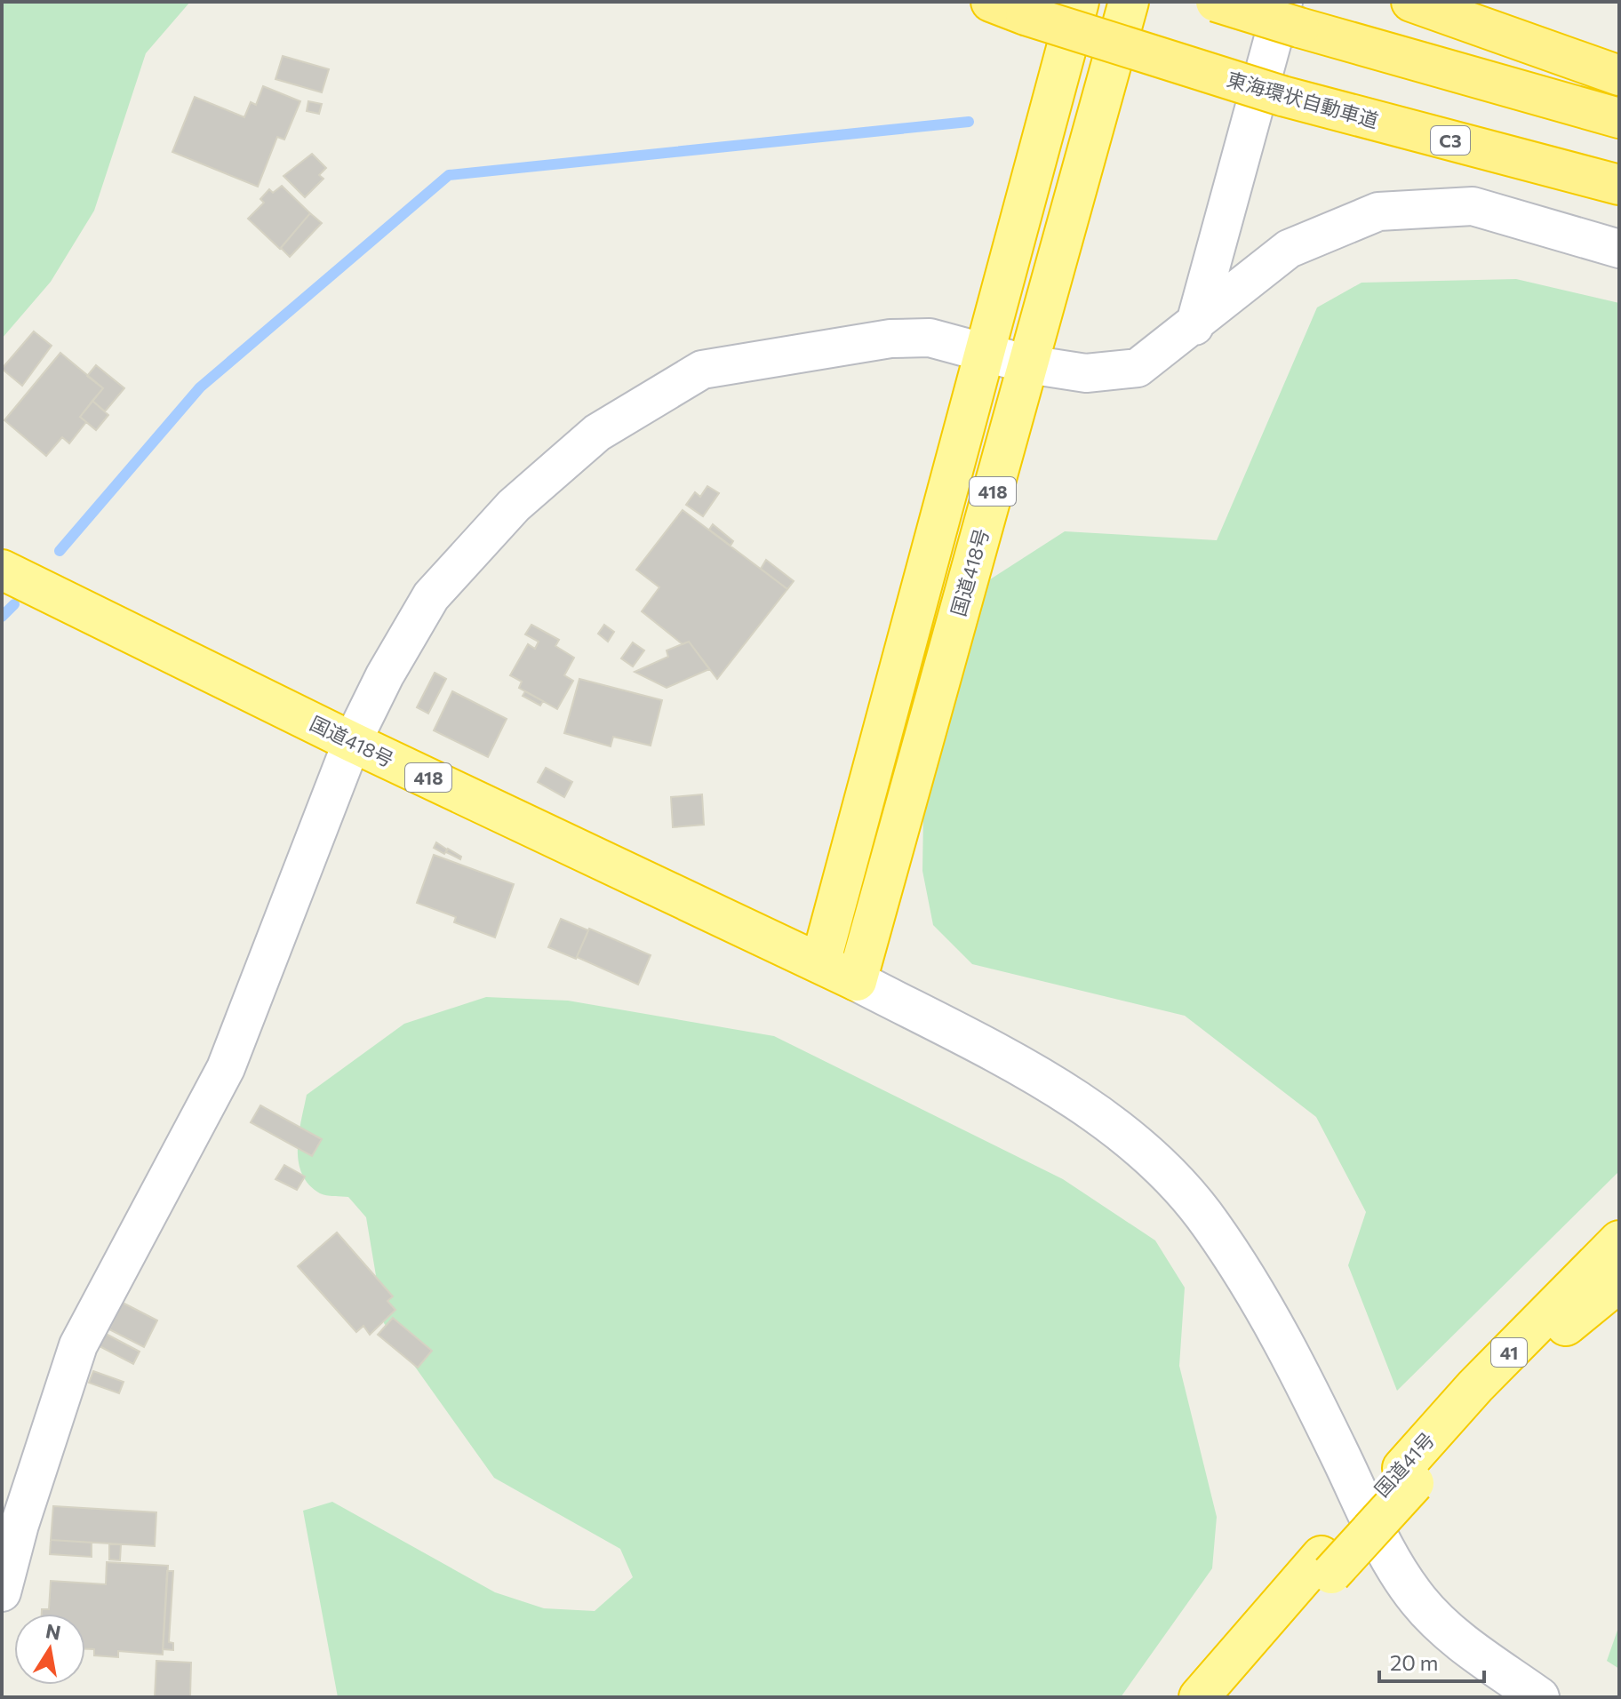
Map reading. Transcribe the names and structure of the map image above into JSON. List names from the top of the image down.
{
  "streets": {
    "highway": [
      "東海環状自動車道",
      "C3",
      "418",
      "国道418号",
      "41",
      "国道41号"
    ]
  },
  "crossings": [
    ["418", "国道418号"],
    ["41", "国道41号"]
  ],
  "scale_bar": "20 m",
  "north": "top"
}
